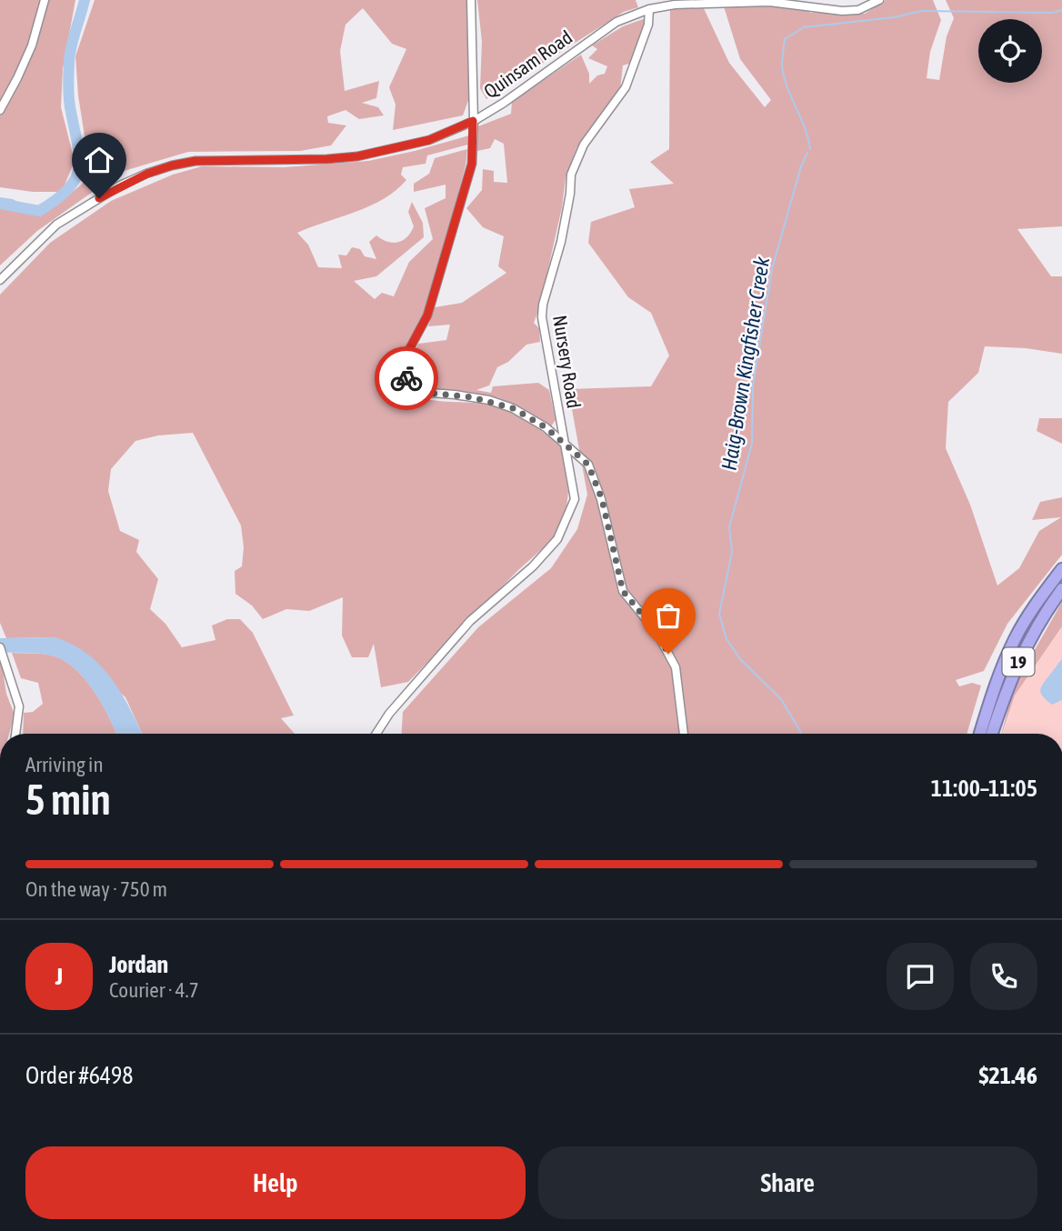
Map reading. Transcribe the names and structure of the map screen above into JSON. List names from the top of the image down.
{
  "streets": {
    "highway": ["19"],
    "street": ["Quinsam Road", "Nursery Road"]
  },
  "crossings": [
    ["Quinsam Road", "Nursery Road"]
  ],
  "water": ["Haig-Brown Kingfisher Creek"],
  "page": {
    "heading": ["5 min", "Arriving in", "11:00–11:05"],
    "panel": [
      "Jordan",
      "Courier · 4.7",
      "Order #6498",
      "$21.46"
    ],
    "bar": "On the way · 750 m",
    "round": "J",
    "buttons": ["Help", "Share"]
  }
}
